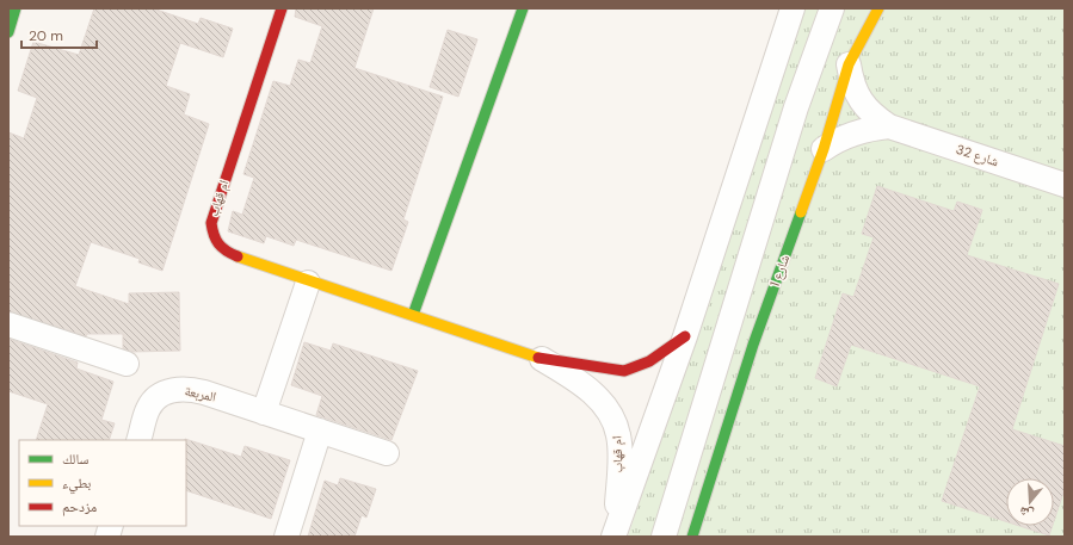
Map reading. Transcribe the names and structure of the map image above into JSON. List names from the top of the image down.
{
  "streets": {
    "street": [
      "شارع 32",
      "ام قهاب",
      "شارع 1",
      "المربعة"
    ]
  },
  "crossings": [
    ["شارع 32", "شارع 1"]
  ],
  "legend": ["سالك", "بطيء", "مزدحم"],
  "scale_bar": "20 m",
  "north": "bottom"
}
